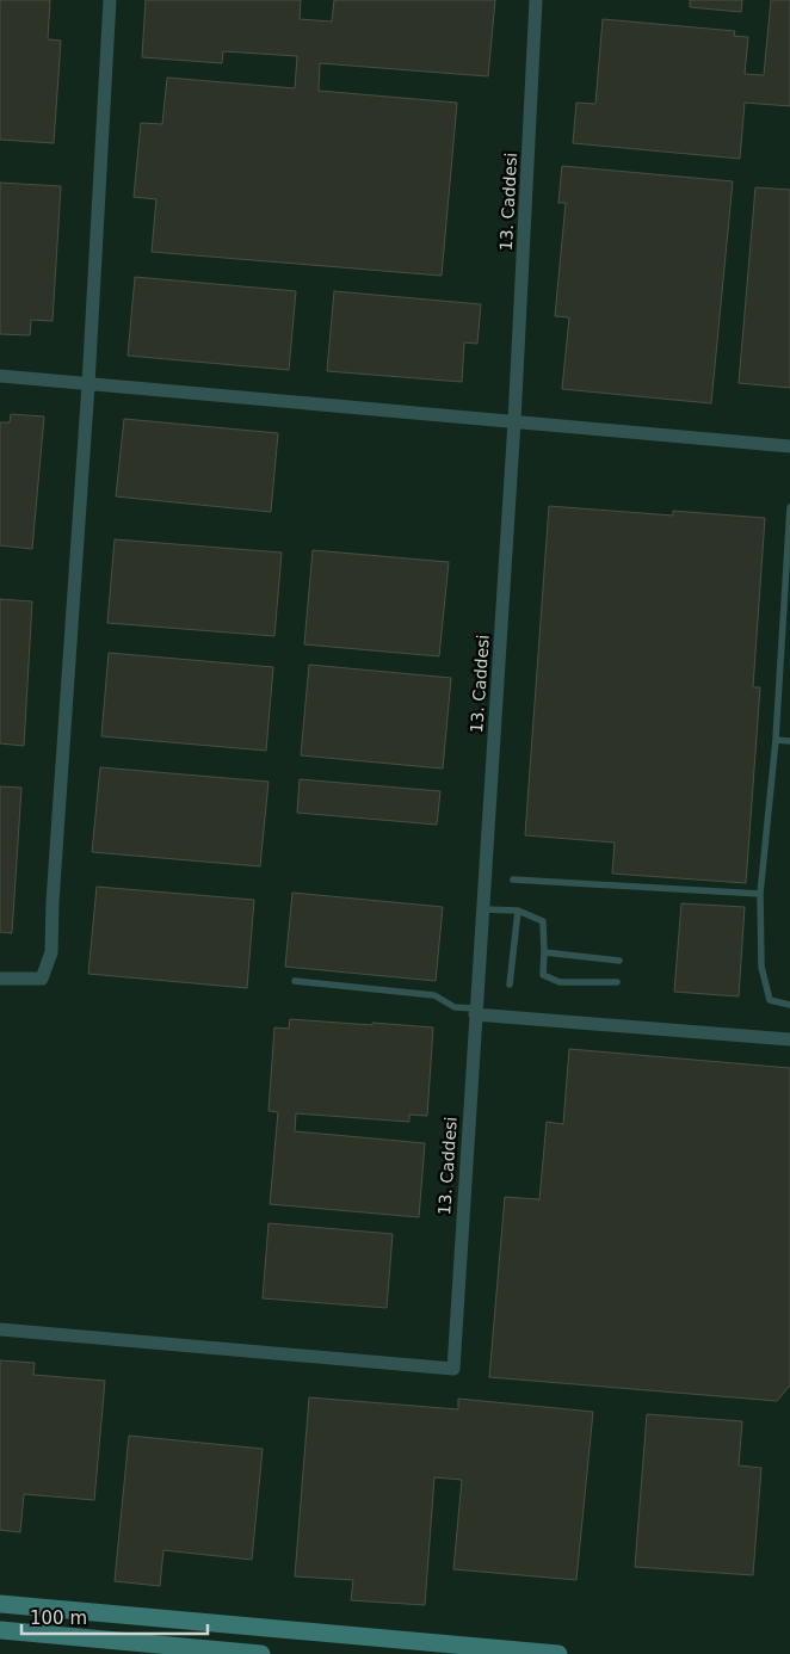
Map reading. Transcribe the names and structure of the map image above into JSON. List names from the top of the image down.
{
  "streets": {
    "street": ["13. Caddesi"]
  },
  "scale_bar": "100 m"
}
